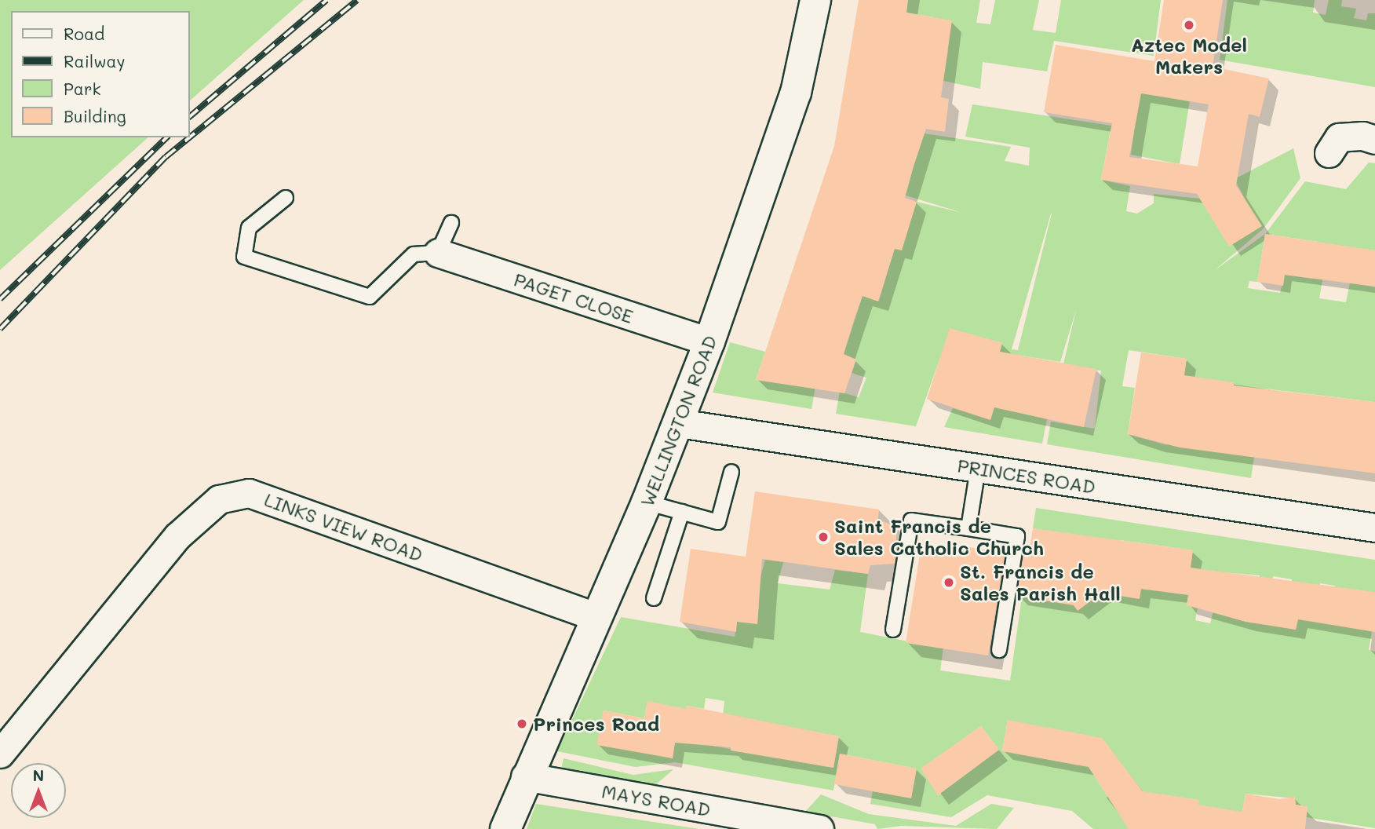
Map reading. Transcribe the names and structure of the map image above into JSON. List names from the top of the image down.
{
  "streets": {
    "main road": ["WELLINGTON ROAD"],
    "street": [
      "PAGET CLOSE",
      "PRINCES ROAD",
      "LINKS VIEW ROAD",
      "MAYS ROAD"
    ]
  },
  "crossings": [
    ["PAGET CLOSE", "WELLINGTON ROAD"],
    ["WELLINGTON ROAD", "PRINCES ROAD"],
    ["WELLINGTON ROAD", "LINKS VIEW ROAD"],
    ["WELLINGTON ROAD", "MAYS ROAD"]
  ],
  "places": [
    "Aztec Model Makers",
    "Saint Francis de Sales Catholic Church",
    "St. Francis de Sales Parish Hall",
    "Princes Road"
  ],
  "legend": [
    "Road",
    "Railway",
    "Park",
    "Building"
  ],
  "north": "top"
}
